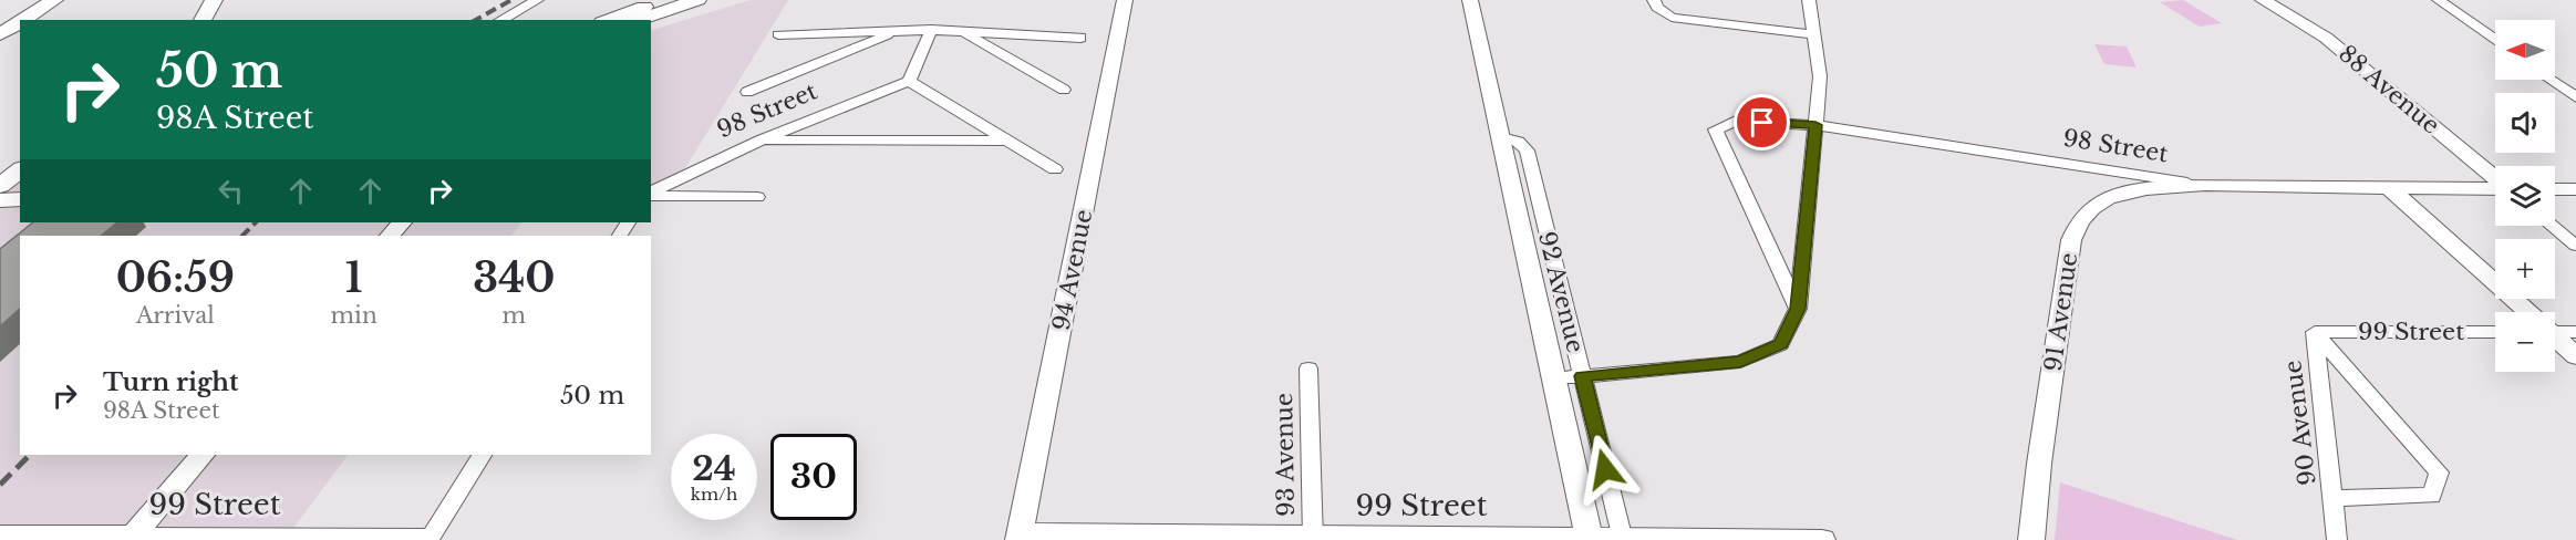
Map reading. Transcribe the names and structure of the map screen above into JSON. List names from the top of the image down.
{
  "streets": {
    "street": [
      "88 Avenue",
      "98 Street",
      "94 Avenue",
      "92 Avenue",
      "91 Avenue",
      "99 Street",
      "90 Avenue",
      "93 Avenue"
    ]
  },
  "crossings": [
    ["98 Street", "91 Avenue"],
    ["94 Avenue", "99 Street"],
    ["92 Avenue", "99 Street"],
    ["99 Street", "90 Avenue"],
    ["99 Street", "93 Avenue"]
  ],
  "north": "left",
  "page": {
    "map_buttons": ["+", "−"],
    "turn": ["50 m", "98A Street"],
    "eta": [
      "06:59",
      "Arrival",
      "1",
      "min",
      "340",
      "m"
    ],
    "list": [
      {
        "name": "Turn right",
        "note": "98A Street",
        "value": "50 m"
      }
    ],
    "speed": "24 km/h",
    "limit": "30"
  }
}
